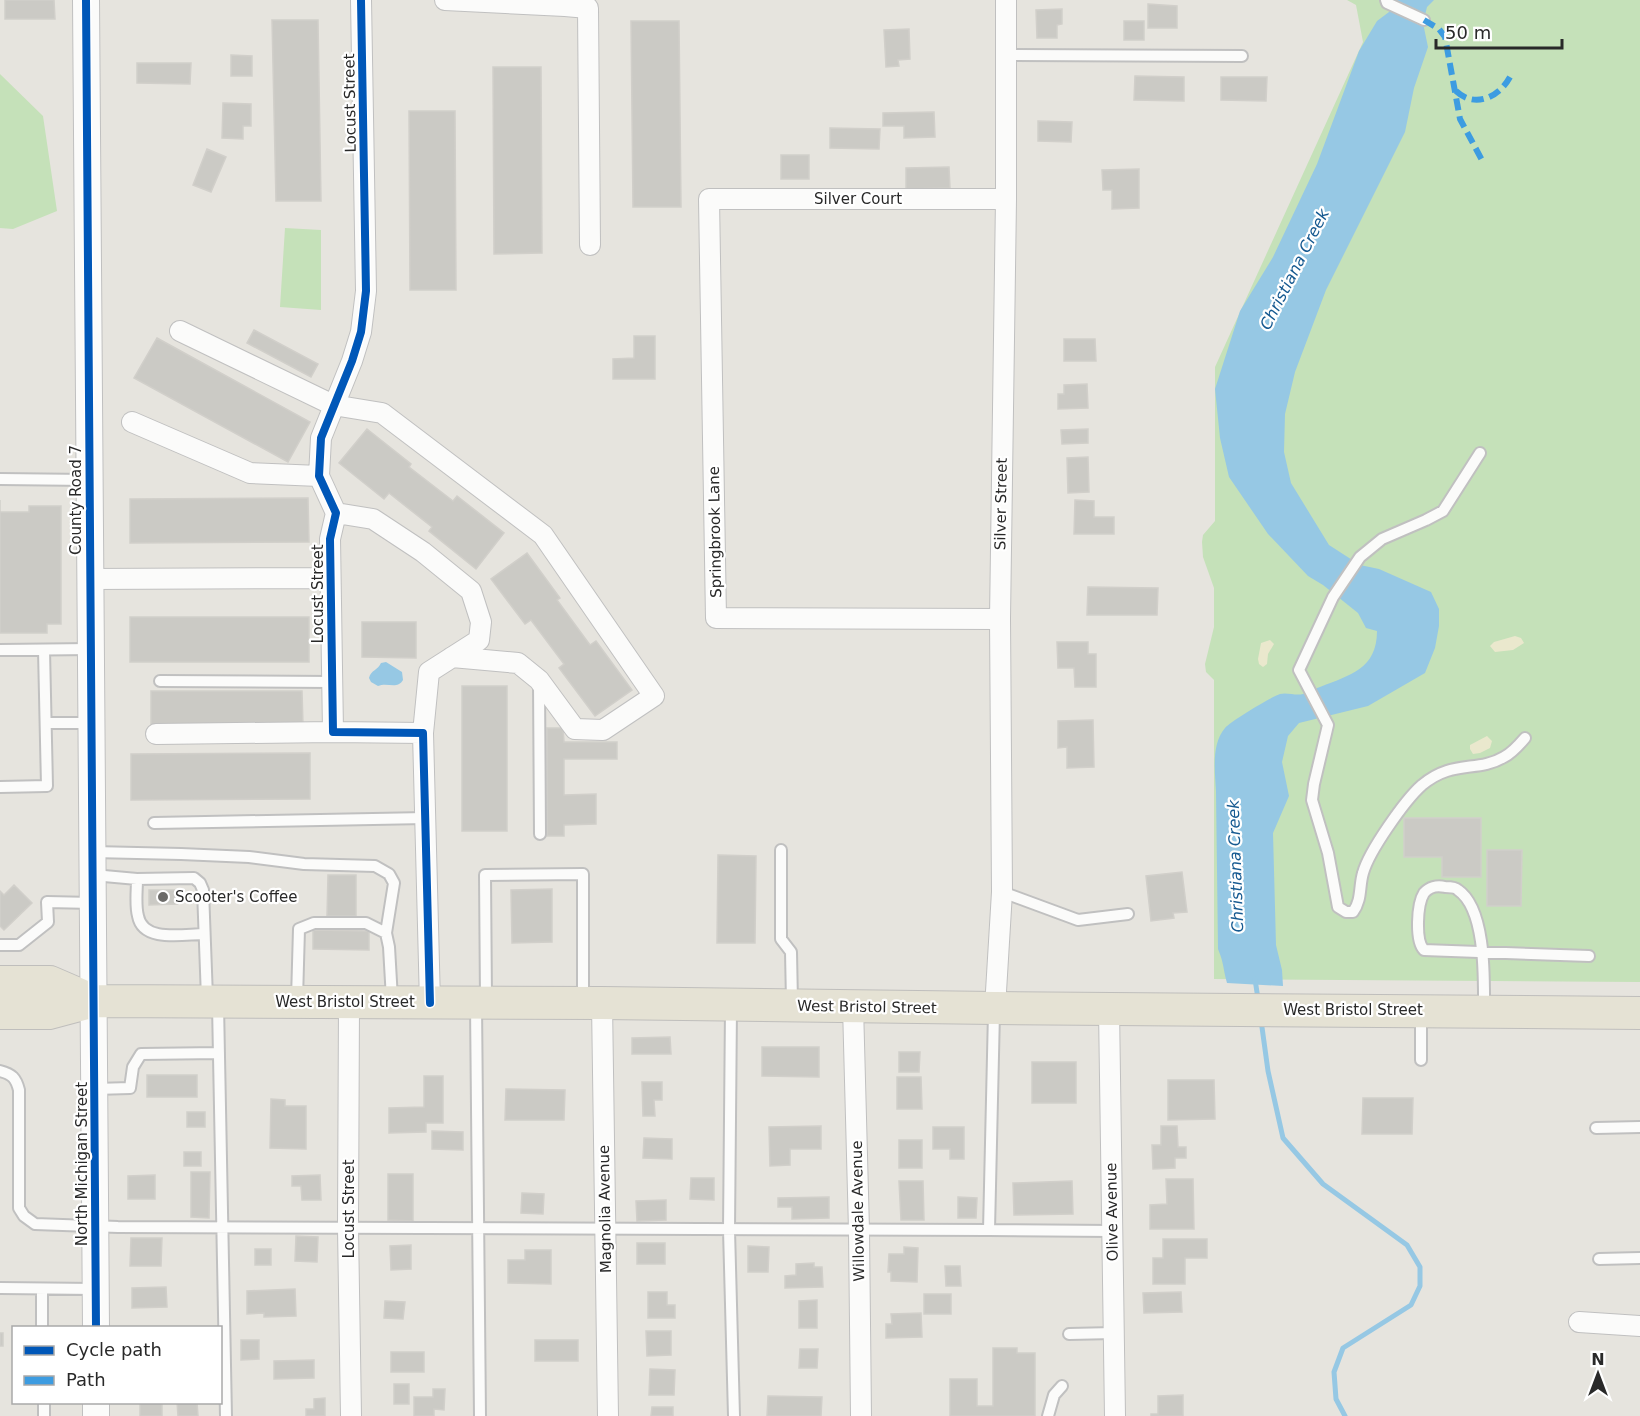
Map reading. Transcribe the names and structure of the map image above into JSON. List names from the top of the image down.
{
  "streets": {
    "main road": ["West Bristol Street"],
    "street": [
      "Locust Street",
      "Silver Court",
      "County Road 7",
      "Silver Street",
      "Springbrook Lane",
      "North Michigan Street",
      "Magnolia Avenue",
      "Willowdale Avenue",
      "Olive Avenue"
    ]
  },
  "crossings": [
    ["Locust Street", "County Road 7"],
    ["Locust Street", "West Bristol Street"],
    ["Silver Court", "Silver Street"],
    ["Silver Court", "Springbrook Lane"],
    ["County Road 7", "West Bristol Street"],
    ["County Road 7", "North Michigan Street"],
    ["Silver Street", "Springbrook Lane"],
    ["Silver Street", "West Bristol Street"],
    ["West Bristol Street", "North Michigan Street"],
    ["West Bristol Street", "Magnolia Avenue"],
    ["West Bristol Street", "Willowdale Avenue"],
    ["West Bristol Street", "Olive Avenue"]
  ],
  "water": ["Christiana Creek"],
  "places": ["Scooter's Coffee"],
  "legend": ["Cycle path", "Path"],
  "scale_bar": "50 m",
  "north": "top"
}
